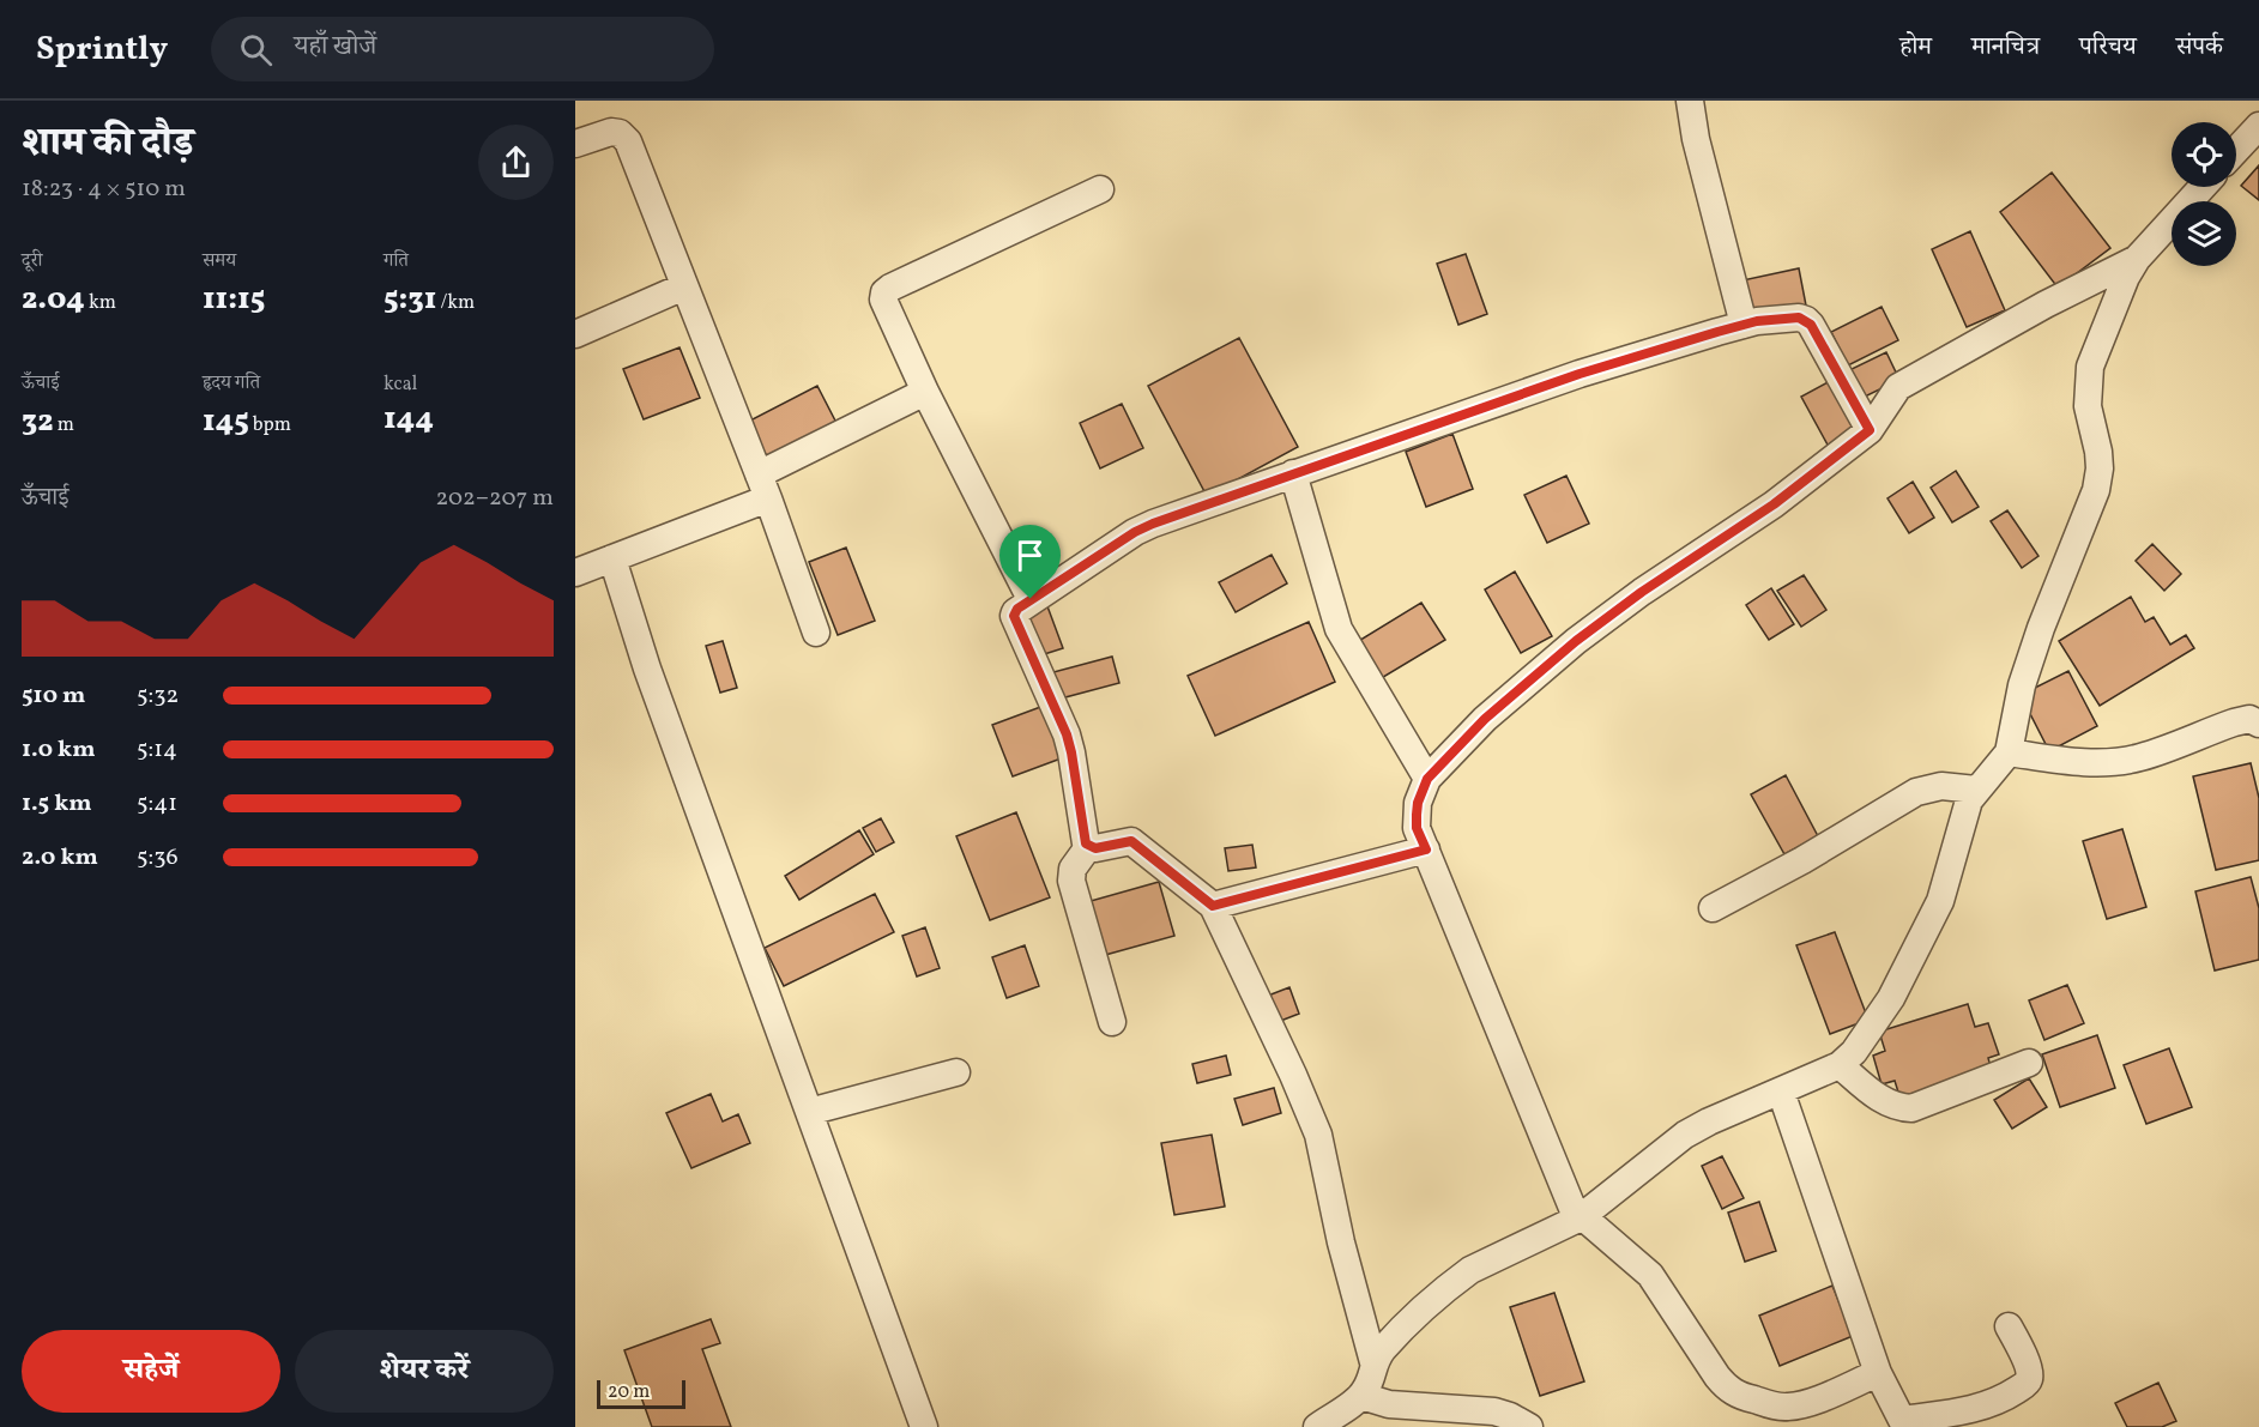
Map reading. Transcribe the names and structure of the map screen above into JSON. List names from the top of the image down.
{
  "scale_bar": "20 m",
  "page": {
    "header": "Sprintly",
    "search": "यहाँ खोजें",
    "nav": [
      "होम",
      "मानचित्र",
      "परिचय",
      "संपर्क"
    ],
    "heading": ["शाम की दौड़", "18:23 · 4 × 510 m"],
    "stats": [
      ["दूरी", "2.04 km"],
      ["समय", "11:15"],
      ["गति", "5:31 /km"],
      ["ऊँचाई", "32 m"],
      ["हृदय गति", "145 bpm"],
      ["kcal", "144"]
    ],
    "chart": ["ऊँचाई", "202–207 m"],
    "list": [
      {
        "name": "510 m",
        "note": "5:32"
      },
      {
        "name": "1.0 km",
        "note": "5:14"
      },
      {
        "name": "1.5 km",
        "note": "5:41"
      },
      {
        "name": "2.0 km",
        "note": "5:36"
      }
    ],
    "buttons": ["सहेजें", "शेयर करें"],
    "scale": "20 m"
  }
}
